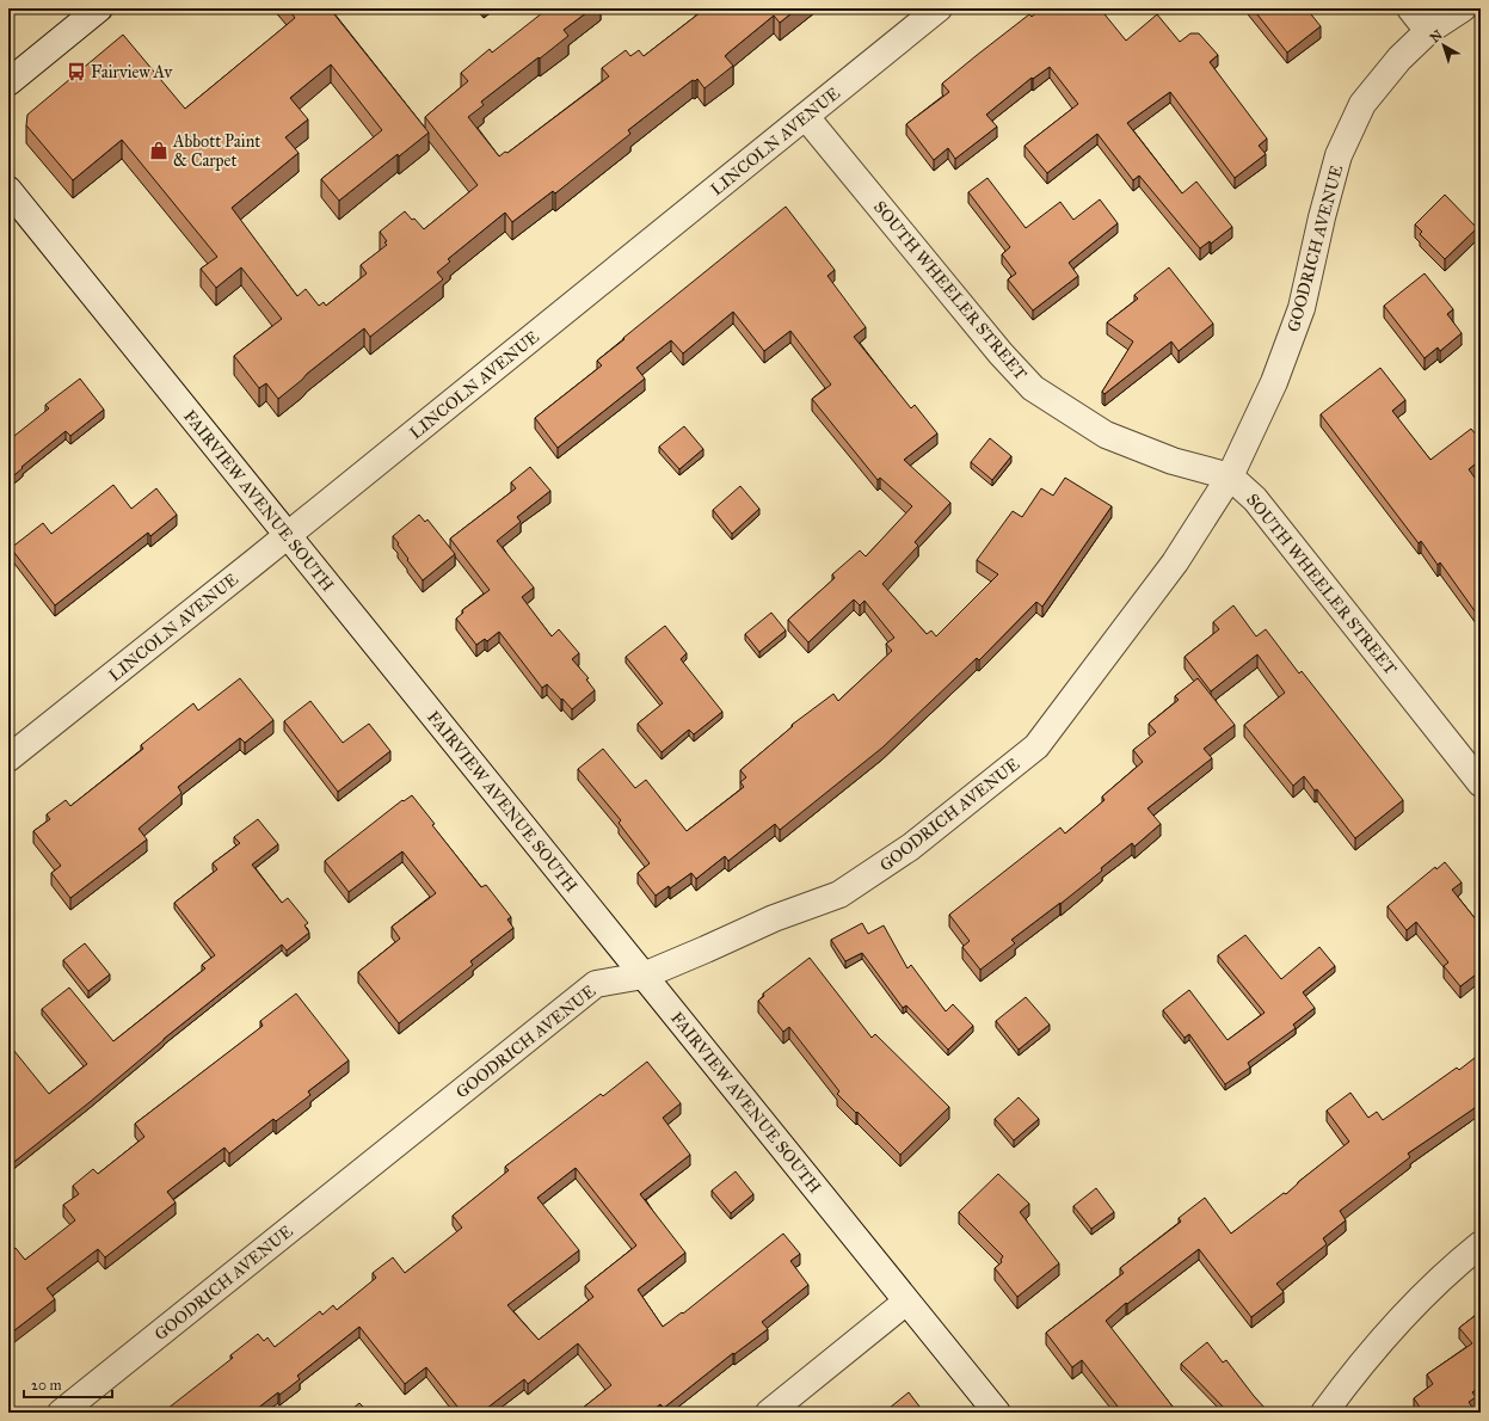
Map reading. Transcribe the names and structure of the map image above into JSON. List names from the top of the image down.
{
  "streets": {
    "street": [
      "LINCOLN AVENUE",
      "GOODRICH AVENUE",
      "SOUTH WHEELER STREET",
      "FAIRVIEW AVENUE SOUTH"
    ]
  },
  "crossings": [
    ["LINCOLN AVENUE", "SOUTH WHEELER STREET"],
    ["LINCOLN AVENUE", "FAIRVIEW AVENUE SOUTH"],
    ["GOODRICH AVENUE", "SOUTH WHEELER STREET"],
    ["GOODRICH AVENUE", "FAIRVIEW AVENUE SOUTH"]
  ],
  "places": {
    "bus stop": ["Fairview Av"],
    "shop": ["Abbott Paint & Carpet"]
  },
  "scale_bar": "20 m",
  "north": "top left"
}
